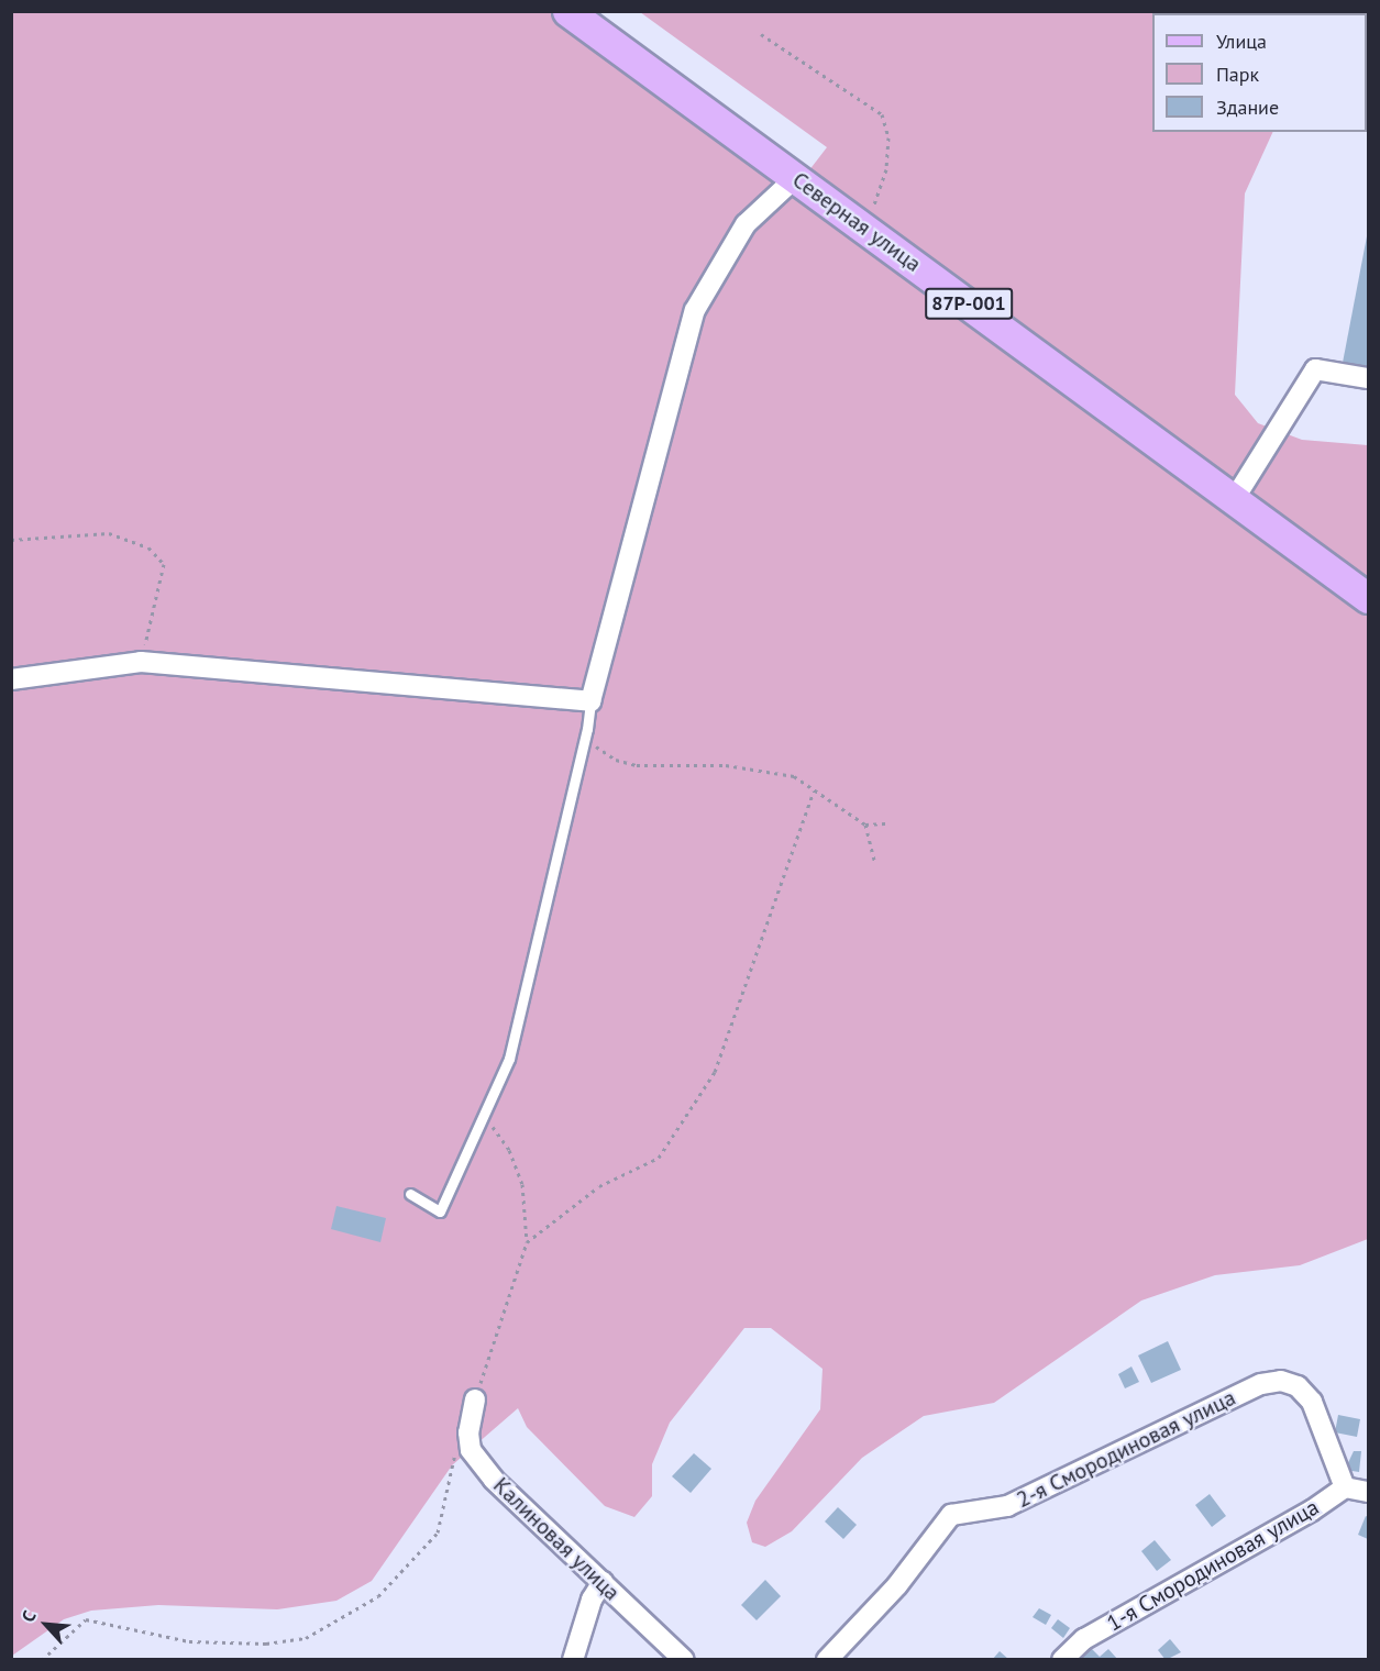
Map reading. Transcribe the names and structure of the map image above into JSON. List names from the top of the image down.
{
  "streets": {
    "main road": ["Северная улица", "87Р-001"],
    "street": ["2-я Смородиновая улица", "Калиновая улица", "1-я Смородиновая улица"]
  },
  "crossings": [
    ["2-я Смородиновая улица", "1-я Смородиновая улица"]
  ],
  "legend": ["Улица", "Парк", "Здание"],
  "north": "top left"
}
